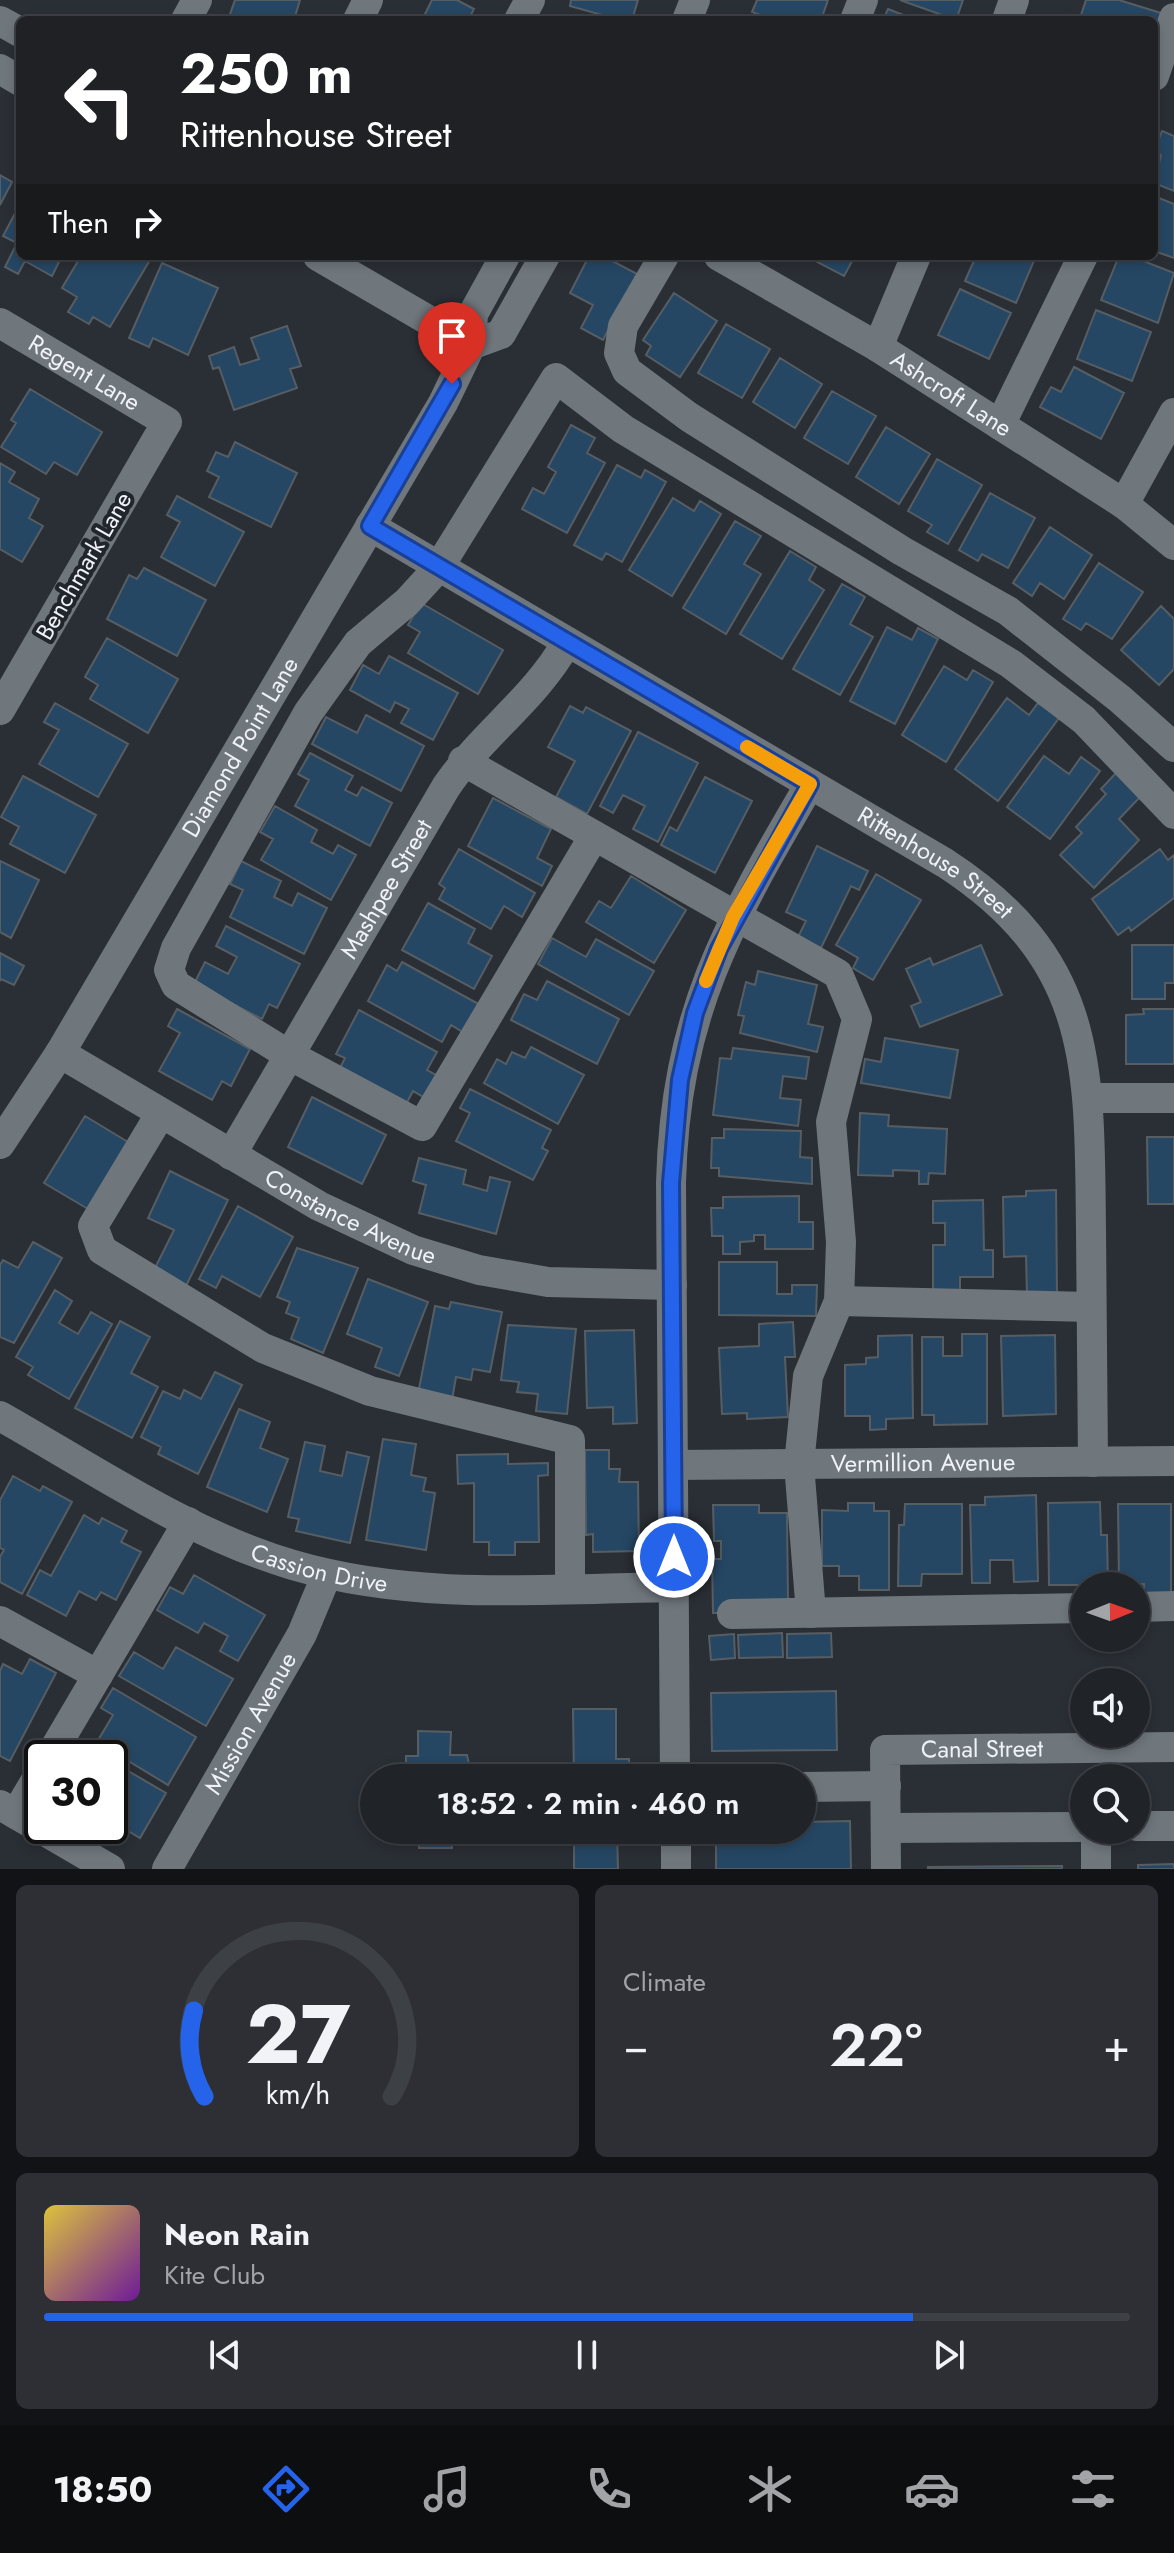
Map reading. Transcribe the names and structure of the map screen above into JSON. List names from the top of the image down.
{
  "streets": {
    "street": [
      "Regent Lane",
      "Ashcroft Lane",
      "Benchmark Lane",
      "Diamond Point Lane",
      "Rittenhouse Street",
      "Mashpee Street",
      "Constance Avenue",
      "Vermillion Avenue",
      "Cassion Drive",
      "Mission Avenue",
      "Canal Street"
    ]
  },
  "crossings": [
    ["Regent Lane", "Benchmark Lane"],
    ["Diamond Point Lane", "Rittenhouse Street"],
    ["Diamond Point Lane", "Constance Avenue"],
    ["Rittenhouse Street", "Mashpee Street"],
    ["Rittenhouse Street", "Vermillion Avenue"],
    ["Mashpee Street", "Constance Avenue"],
    ["Cassion Drive", "Mission Avenue"]
  ],
  "north": "right",
  "page": {
    "turn": ["250 m", "Rittenhouse Street"],
    "then": "Then",
    "limit": "30",
    "trip": "18:52 · 2 min · 460 m",
    "tile": "Climate",
    "heat": ["−", "22°", "+"],
    "song": ["Neon Rain", "Kite Club"],
    "tabs": "18:50",
    "gauge": ["27", "km/h"]
  }
}
